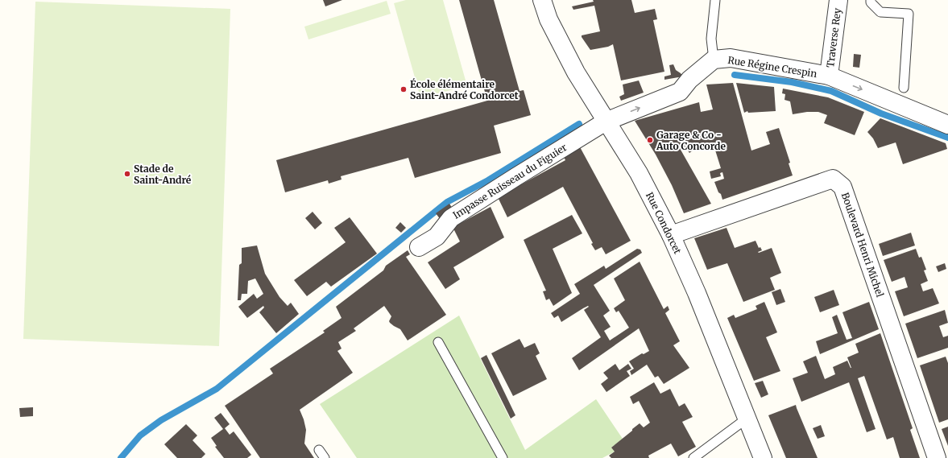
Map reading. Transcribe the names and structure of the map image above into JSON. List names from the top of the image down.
{
  "streets": {
    "street": [
      "Traverse Rey",
      "Rue Régine Crespin",
      "Impasse Ruisseau du Figuier",
      "Rue Condorcet",
      "Boulevard Henri Michel"
    ]
  },
  "crossings": [
    ["Traverse Rey", "Rue Régine Crespin"],
    ["Rue Régine Crespin", "Impasse Ruisseau du Figuier"],
    ["Rue Régine Crespin", "Rue Condorcet"],
    ["Impasse Ruisseau du Figuier", "Rue Condorcet"],
    ["Rue Condorcet", "Boulevard Henri Michel"]
  ],
  "one_way": ["Rue Régine Crespin"],
  "places": ["École élémentaire Saint-André Condorcet", "Garage & Co - Auto Concorde", "Stade de Saint-André"]
}
